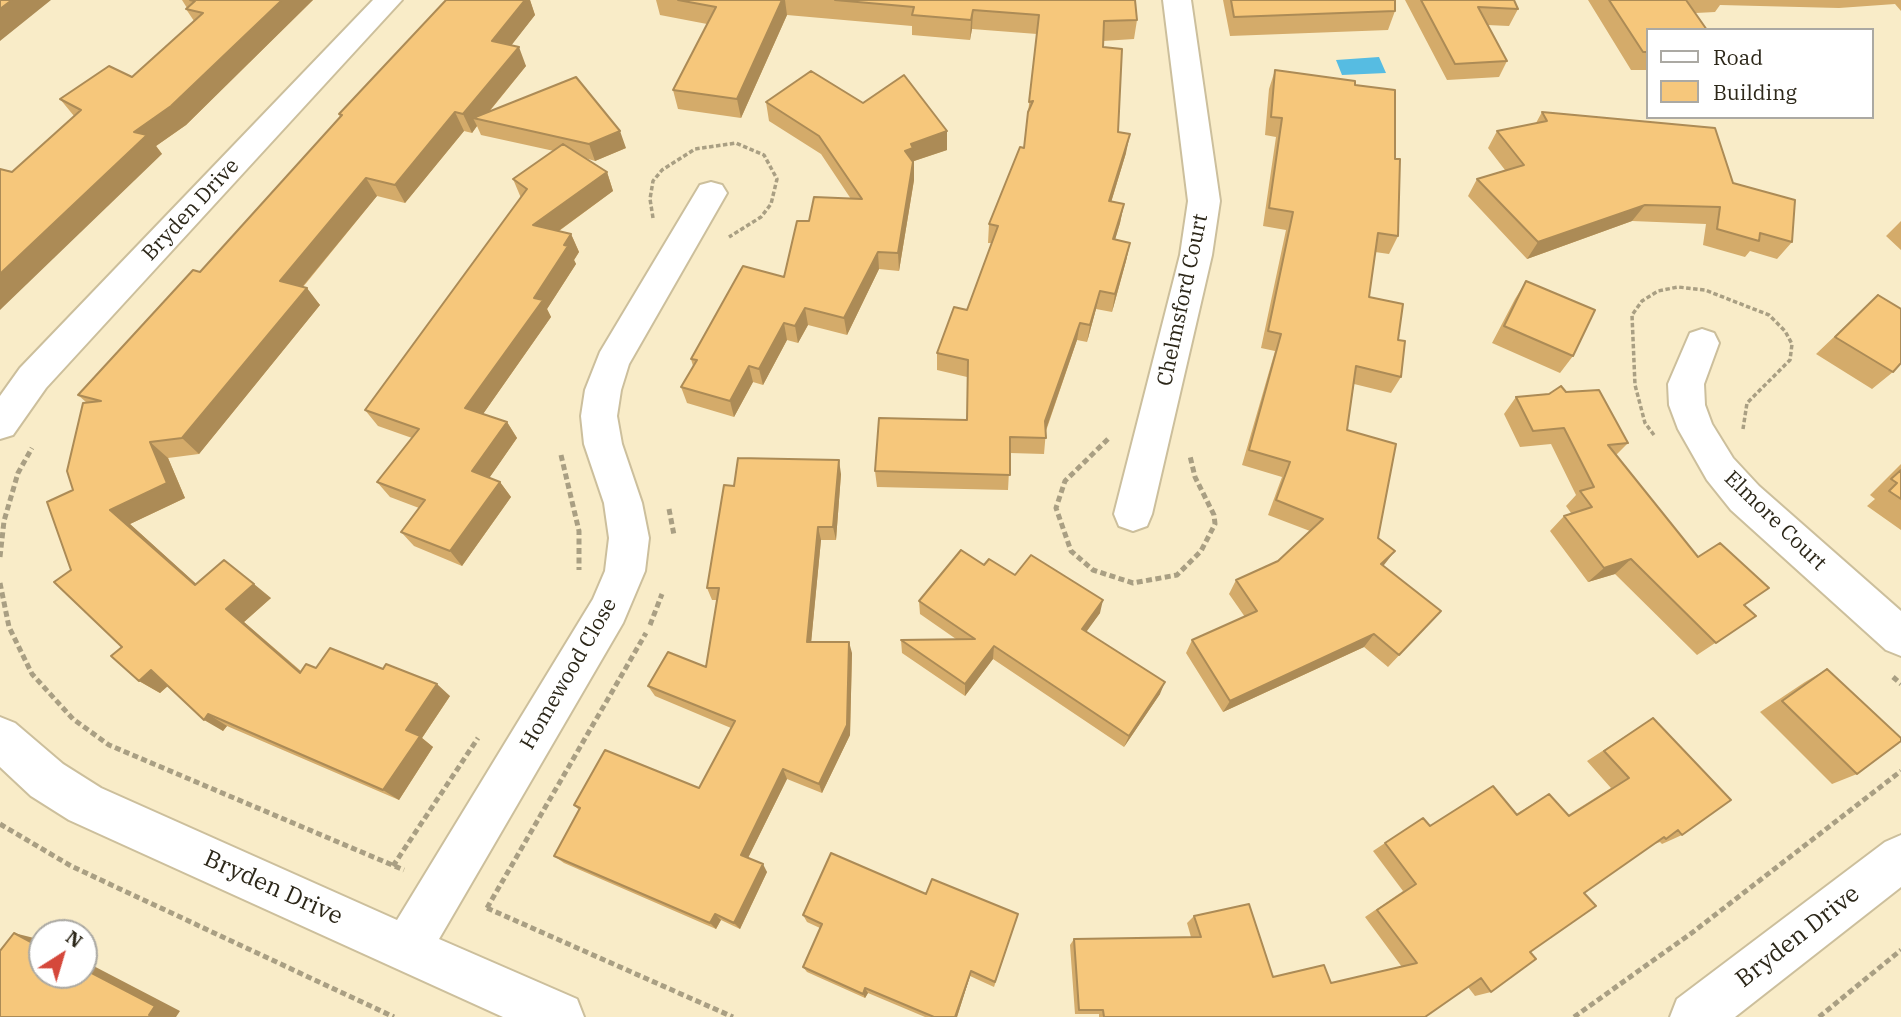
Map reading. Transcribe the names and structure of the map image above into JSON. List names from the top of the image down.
{
  "streets": {
    "street": [
      "Bryden Drive",
      "Chelmsford Court",
      "Elmore Court",
      "Homewood Close"
    ]
  },
  "crossings": [
    ["Bryden Drive", "Homewood Close"]
  ],
  "legend": ["Road", "Building"],
  "north": "top right"
}
